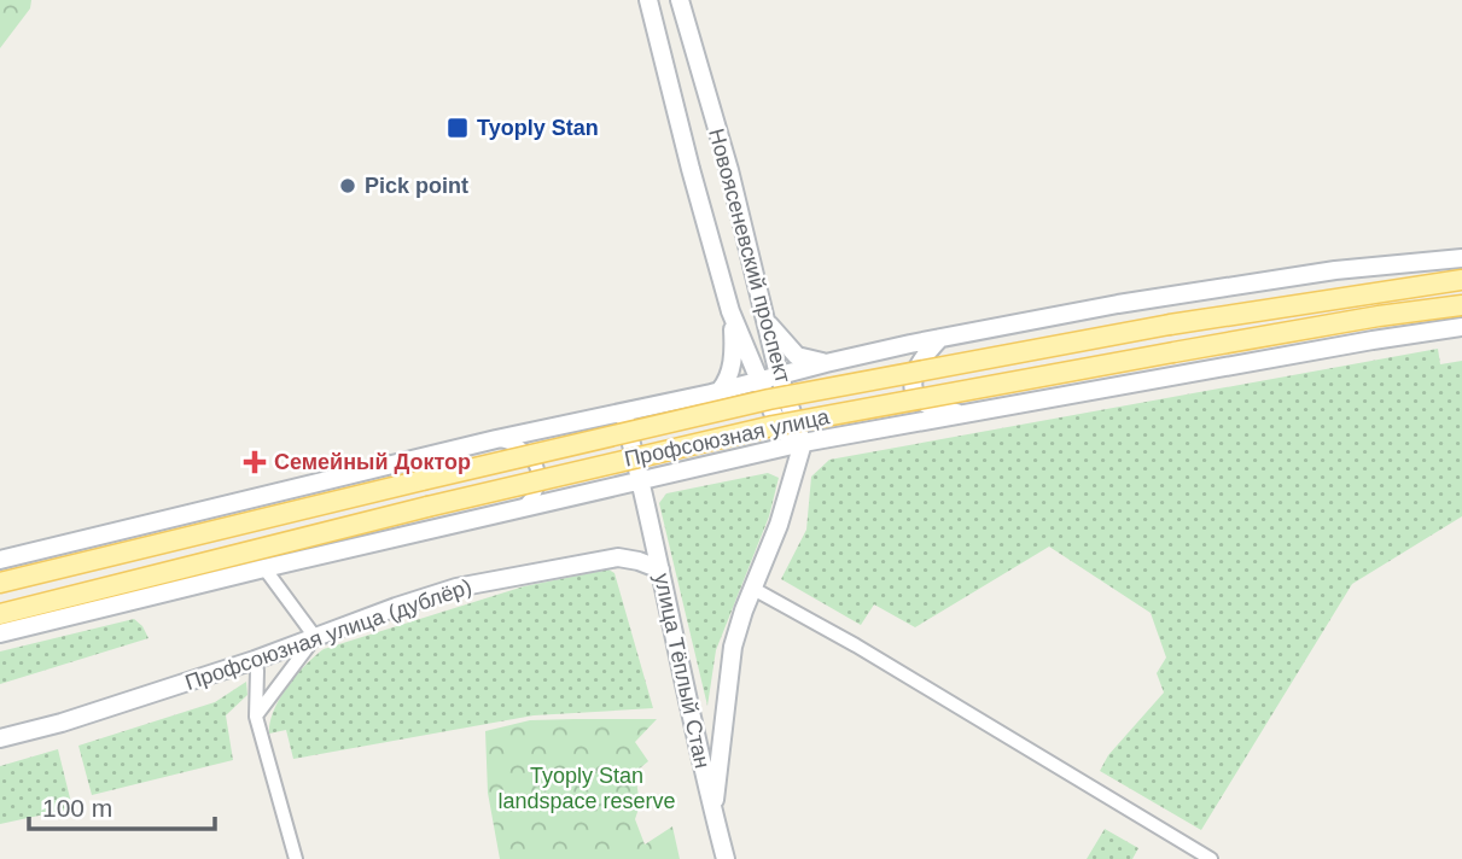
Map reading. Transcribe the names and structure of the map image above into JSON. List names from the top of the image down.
{
  "streets": {
    "main road": [
      "Новоясеневский проспект",
      "Профсоюзная улица",
      "Профсоюзная улица (дублёр)",
      "улица Тёплый Стан"
    ]
  },
  "crossings": [
    ["Новоясеневский проспект", "Профсоюзная улица"],
    ["Профсоюзная улица", "улица Тёплый Стан"],
    ["Профсоюзная улица (дублёр)", "улица Тёплый Стан"]
  ],
  "parks": ["Tyoply Stan landspace reserve"],
  "places": {
    "transit": ["Tyoply Stan"],
    "other": ["Pick point"],
    "health": ["Семейный Доктор"]
  },
  "scale_bar": "100 m"
}
